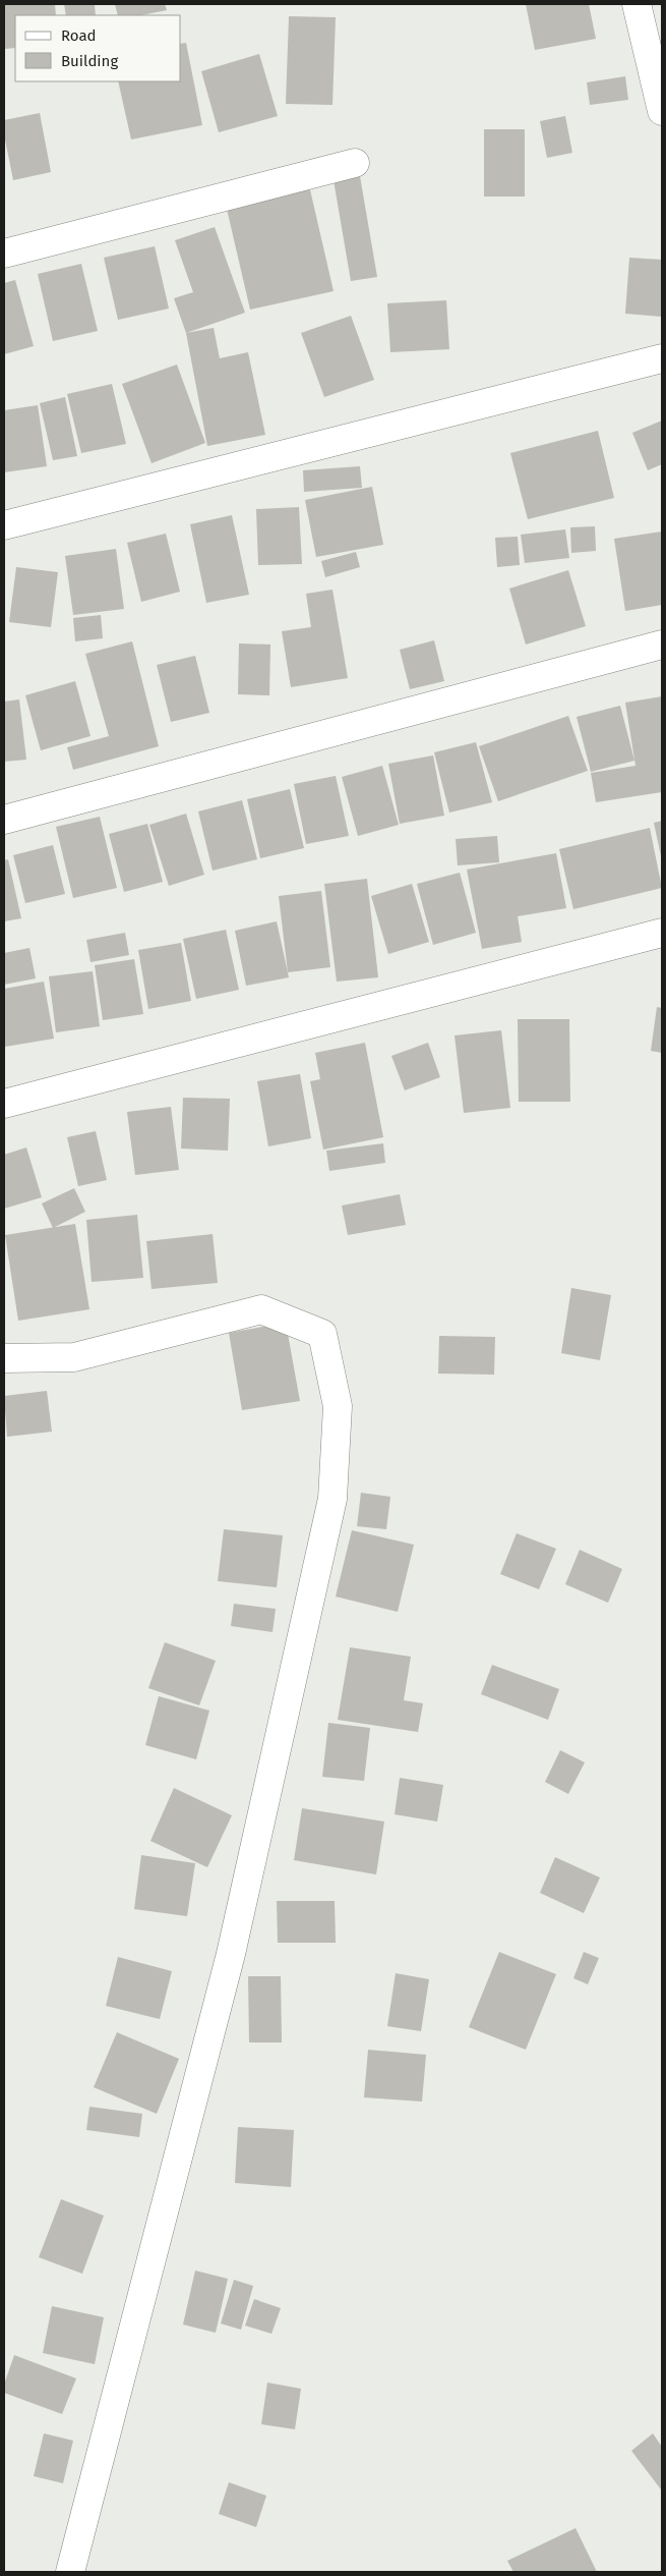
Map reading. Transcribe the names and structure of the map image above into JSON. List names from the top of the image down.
{
  "legend": ["Road", "Building"]
}
